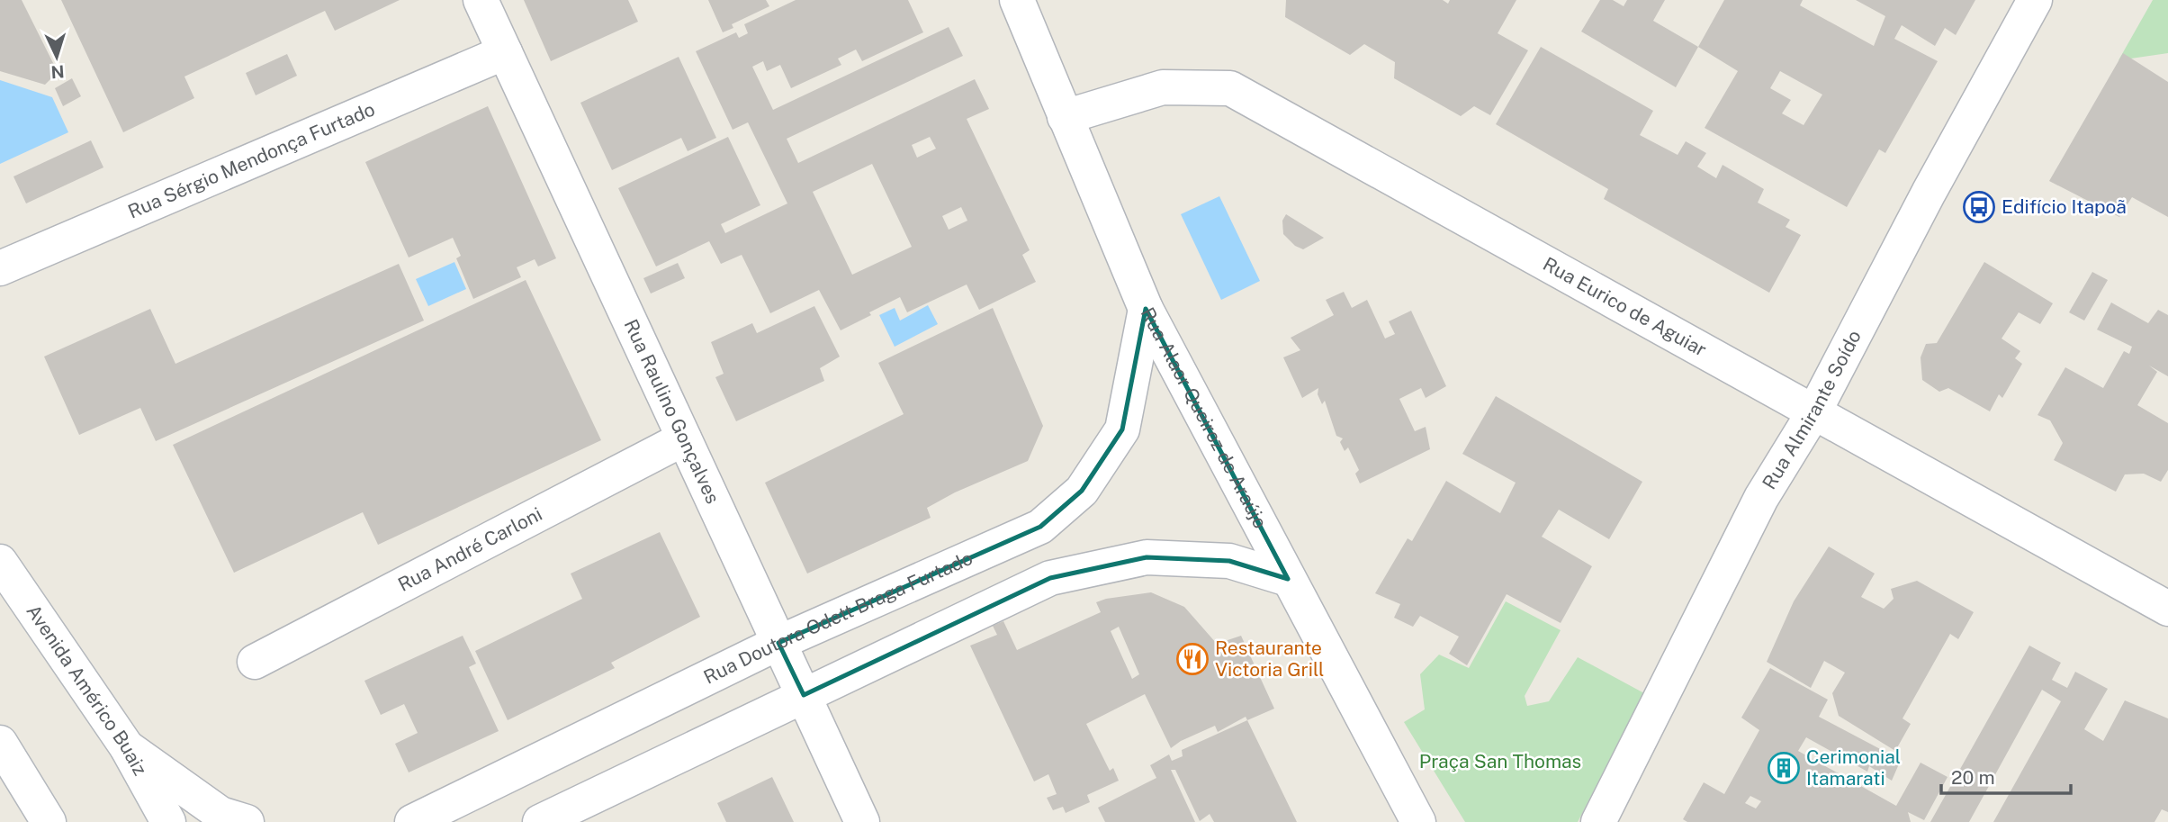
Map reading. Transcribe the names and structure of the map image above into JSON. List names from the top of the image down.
{
  "streets": {
    "street": [
      "Rua Sérgio Mendonça Furtado",
      "Rua Eurico de Aguiar",
      "Rua Almirante Soído",
      "Rua Raulino Gonçalves",
      "Rua Alaor Queiroz de Araújo",
      "Rua André Carloni",
      "Rua Doutora Odett Braga Furtado",
      "Avenida Américo Buaiz"
    ]
  },
  "crossings": [
    ["Rua Sérgio Mendonça Furtado", "Rua Raulino Gonçalves"],
    ["Rua Eurico de Aguiar", "Rua Almirante Soído"],
    ["Rua Eurico de Aguiar", "Rua Alaor Queiroz de Araújo"],
    ["Rua Raulino Gonçalves", "Rua André Carloni"],
    ["Rua Raulino Gonçalves", "Rua Doutora Odett Braga Furtado"],
    ["Rua Alaor Queiroz de Araújo", "Rua Doutora Odett Braga Furtado"]
  ],
  "parks": ["Praça San Thomas"],
  "places": {
    "bus stop": ["Edifício Itapoã"],
    "restaurant": ["Restaurante Victoria Grill"],
    "building": ["Cerimonial Itamarati"]
  },
  "scale_bar": "20 m",
  "north": "bottom"
}
